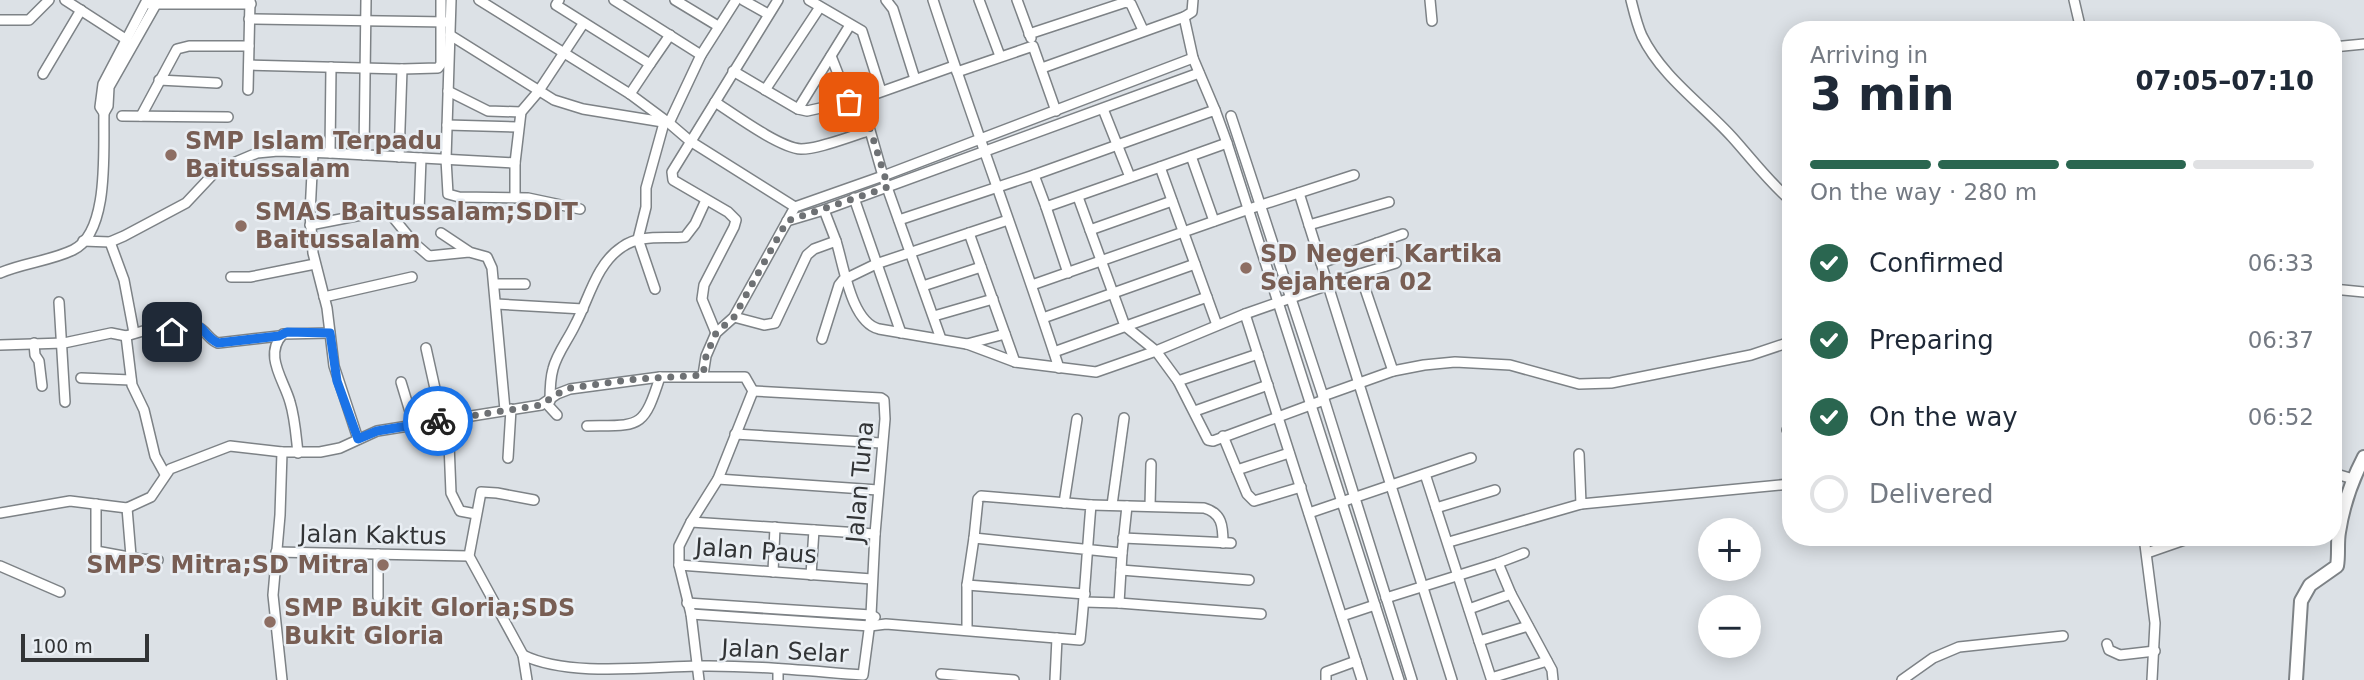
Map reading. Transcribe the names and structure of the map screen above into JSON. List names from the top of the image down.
{
  "streets": {
    "street": [
      "Jalan Tuna",
      "Jalan Kaktus",
      "Jalan Paus",
      "Jalan Selar"
    ]
  },
  "crossings": [
    ["Jalan Tuna", "Jalan Paus"],
    ["Jalan Tuna", "Jalan Selar"]
  ],
  "places": [
    "SMP Islam Terpadu Baitussalam",
    "SMAS Baitussalam;SDIT Baitussalam",
    "SD Negeri Kartika Sejahtera 02",
    "SMPS Mitra;SD Mitra",
    "SMP Bukit Gloria;SDS Bukit Gloria"
  ],
  "scale_bar": "100 m",
  "page": {
    "heading": ["3 min", "Arriving in", "07:05–07:10"],
    "bar": "On the way · 280 m",
    "list": [
      ["Confirmed", "06:33"],
      ["Preparing", "06:37"],
      ["On the way", "06:52"],
      "Delivered"
    ],
    "map_buttons": ["+", "−"],
    "scale": "100 m"
  }
}
